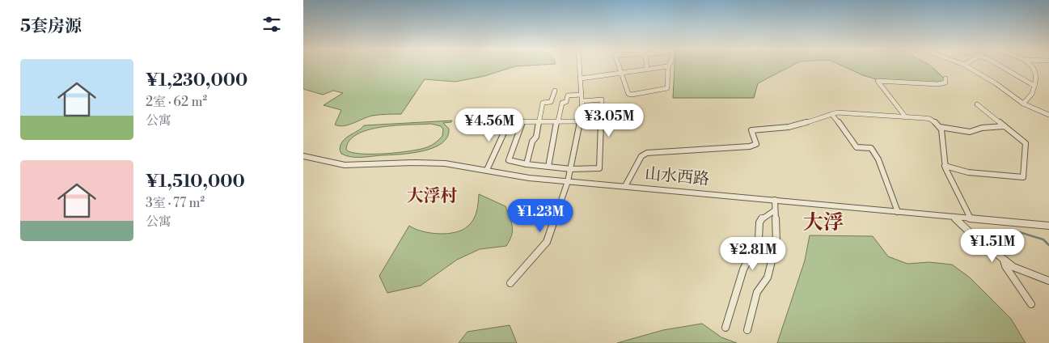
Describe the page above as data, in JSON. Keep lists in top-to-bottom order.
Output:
{
  "streets": {
    "street": ["山水西路"]
  },
  "districts": ["大浮村", "大浮"],
  "page": {
    "heading": "5套房源",
    "list": [
      {
        "name": "¥1,230,000",
        "note": "2室 · 62 m² · 公寓"
      },
      {
        "name": "¥1,510,000",
        "note": "3室 · 77 m² · 公寓"
      }
    ],
    "price": [
      "¥3.05M",
      "¥4.56M",
      "¥1.23M",
      "¥1.51M",
      "¥2.81M"
    ]
  }
}
